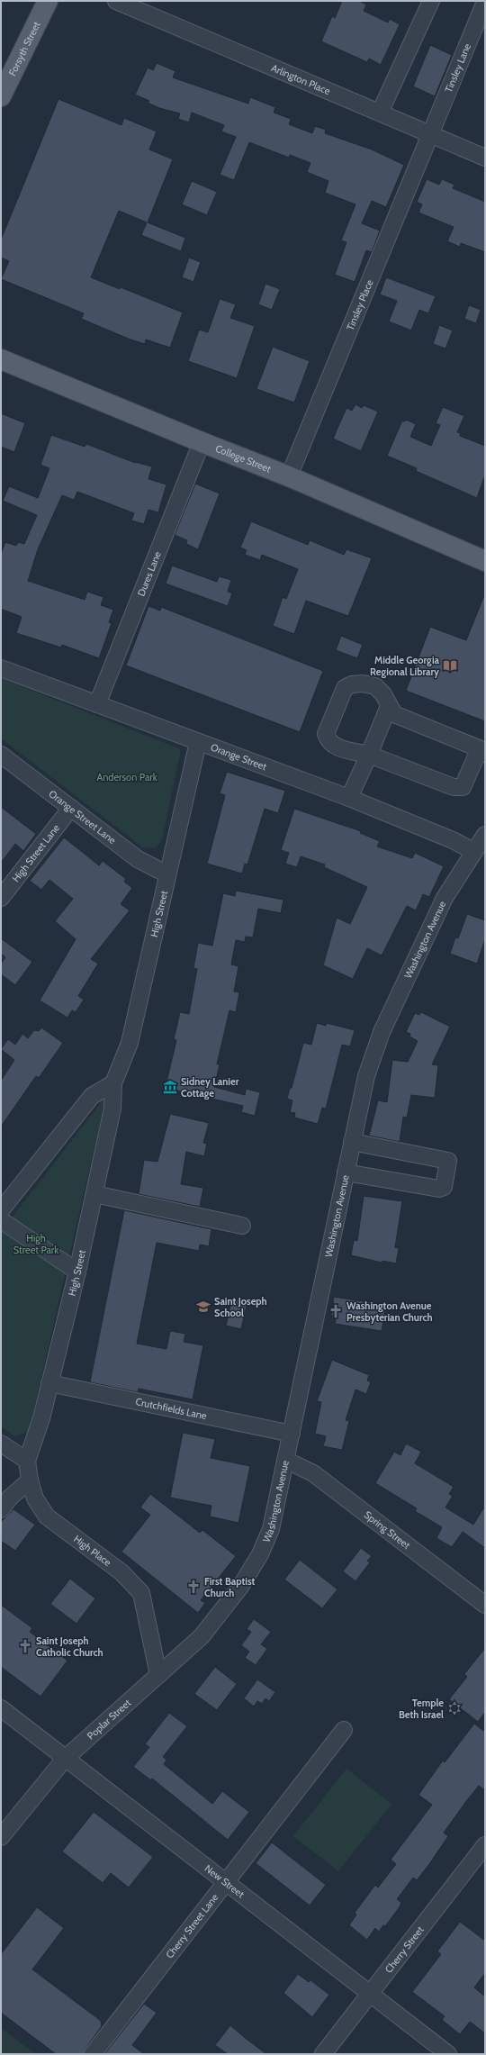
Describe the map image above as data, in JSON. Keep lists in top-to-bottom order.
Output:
{
  "streets": {
    "main road": ["Forsyth Street", "College Street"],
    "street": [
      "Tinsley Lane",
      "Arlington Place",
      "Tinsley Place",
      "Dures Lane",
      "Orange Street",
      "Orange Street Lane",
      "High Street Lane",
      "High Street",
      "Washington Avenue",
      "Crutchfields Lane",
      "Spring Street",
      "High Place",
      "Poplar Street",
      "New Street",
      "Cherry Street Lane",
      "Cherry Street"
    ]
  },
  "crossings": [
    ["Tinsley Lane", "Arlington Place"],
    ["Tinsley Lane", "Tinsley Place"],
    ["Arlington Place", "Tinsley Place"],
    ["Tinsley Place", "College Street"],
    ["College Street", "Dures Lane"],
    ["Dures Lane", "Orange Street"],
    ["Orange Street", "High Street"],
    ["Orange Street", "Washington Avenue"],
    ["Orange Street Lane", "High Street Lane"],
    ["Orange Street Lane", "High Street"],
    ["High Street", "Crutchfields Lane"],
    ["High Street", "High Place"],
    ["Washington Avenue", "Crutchfields Lane"],
    ["Washington Avenue", "Spring Street"],
    ["Washington Avenue", "Poplar Street"],
    ["High Place", "Poplar Street"],
    ["Poplar Street", "New Street"],
    ["New Street", "Cherry Street Lane"],
    ["New Street", "Cherry Street"]
  ],
  "parks": ["Anderson Park", "High Street Park"],
  "places": {
    "library": ["Middle Georgia Regional Library"],
    "museum": ["Sidney Lanier Cottage"],
    "school or university": ["Saint Joseph School"],
    "church": ["Washington Avenue Presbyterian Church", "First Baptist Church", "Saint Joseph Catholic Church"],
    "synagogue": ["Temple Beth Israel"]
  }
}
